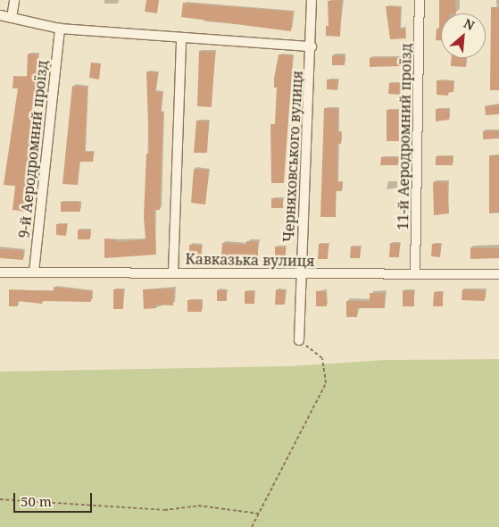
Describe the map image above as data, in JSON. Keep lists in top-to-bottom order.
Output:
{
  "streets": {
    "street": [
      "11-й Аеродромний проїзд",
      "9-й Аеродромний проїзд",
      "Черняховського вулиця",
      "Кавказька вулиця"
    ]
  },
  "crossings": [
    ["11-й Аеродромний проїзд", "Кавказька вулиця"],
    ["9-й Аеродромний проїзд", "Кавказька вулиця"],
    ["Черняховського вулиця", "Кавказька вулиця"]
  ],
  "scale_bar": "50 m",
  "north": "top right"
}
